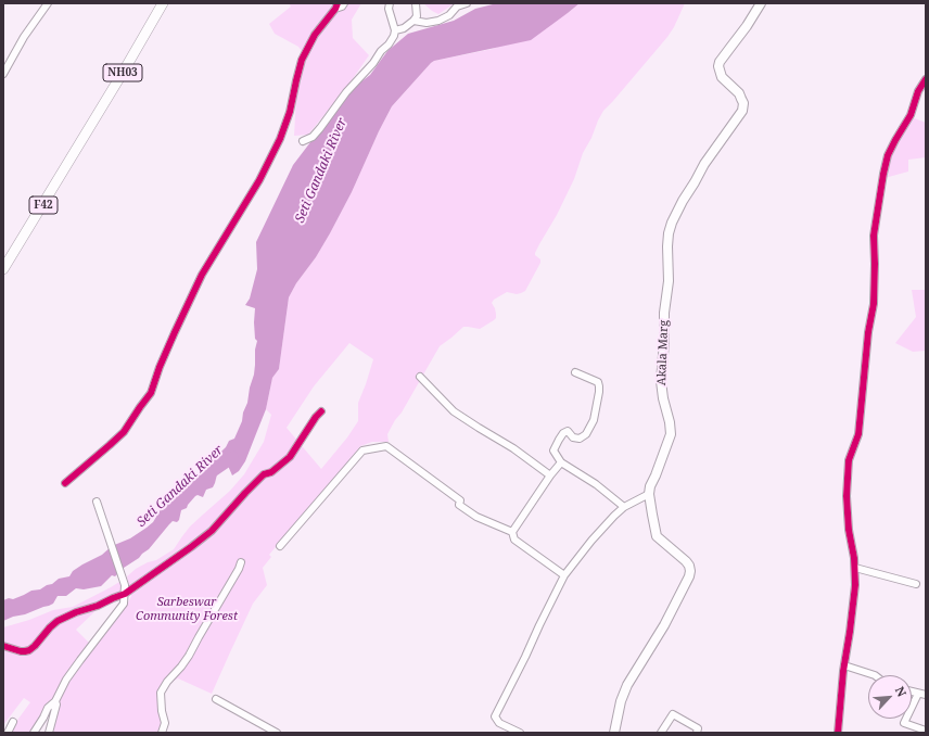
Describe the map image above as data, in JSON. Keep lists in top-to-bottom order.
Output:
{
  "streets": {
    "highway": ["NH03", "F42"],
    "main road": ["Akala Marg"]
  },
  "crossings": [
    ["NH03", "F42"]
  ],
  "water": ["Seti Gandaki River"],
  "parks": ["Sarbeswar Community Forest"],
  "north": "top right"
}
